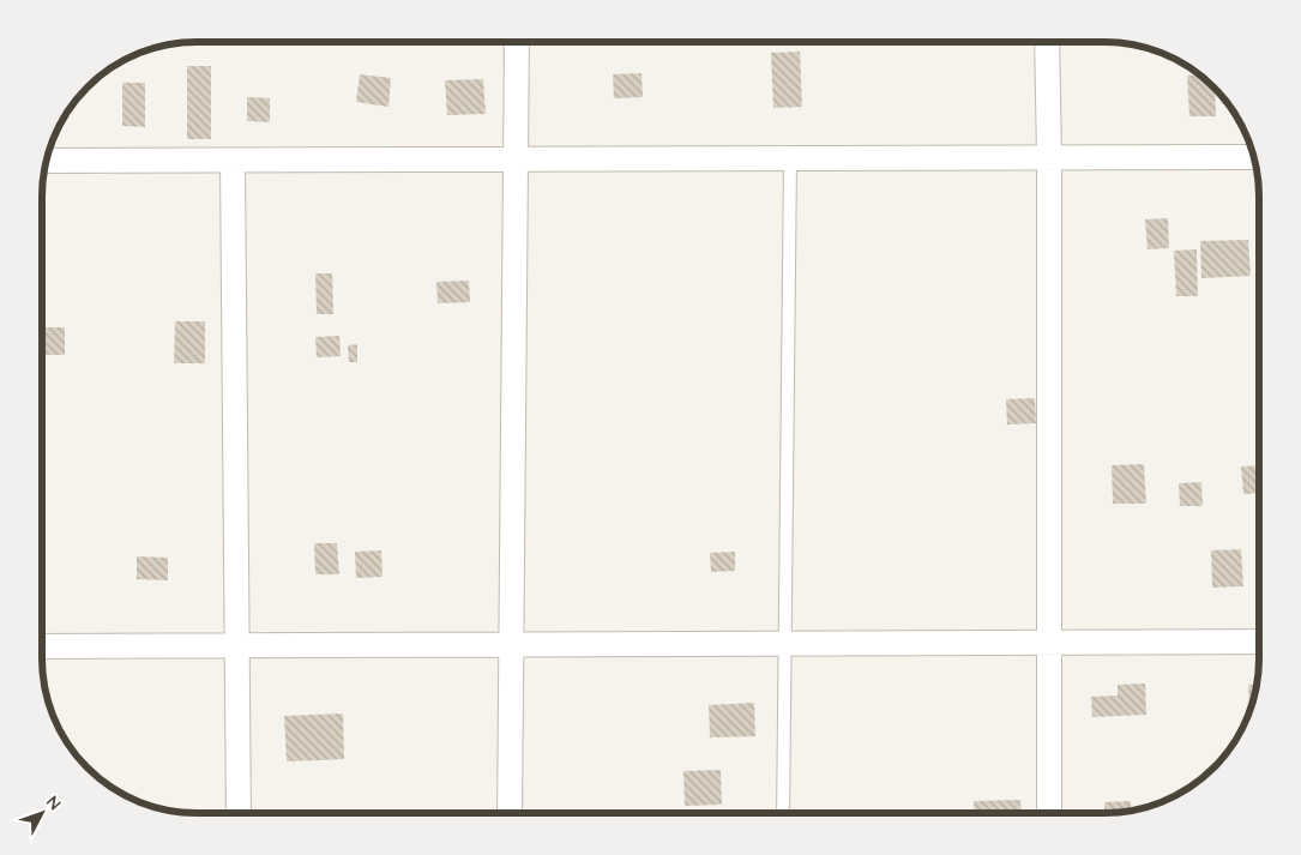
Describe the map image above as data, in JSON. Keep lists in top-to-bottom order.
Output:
{
  "north": "top right"
}
